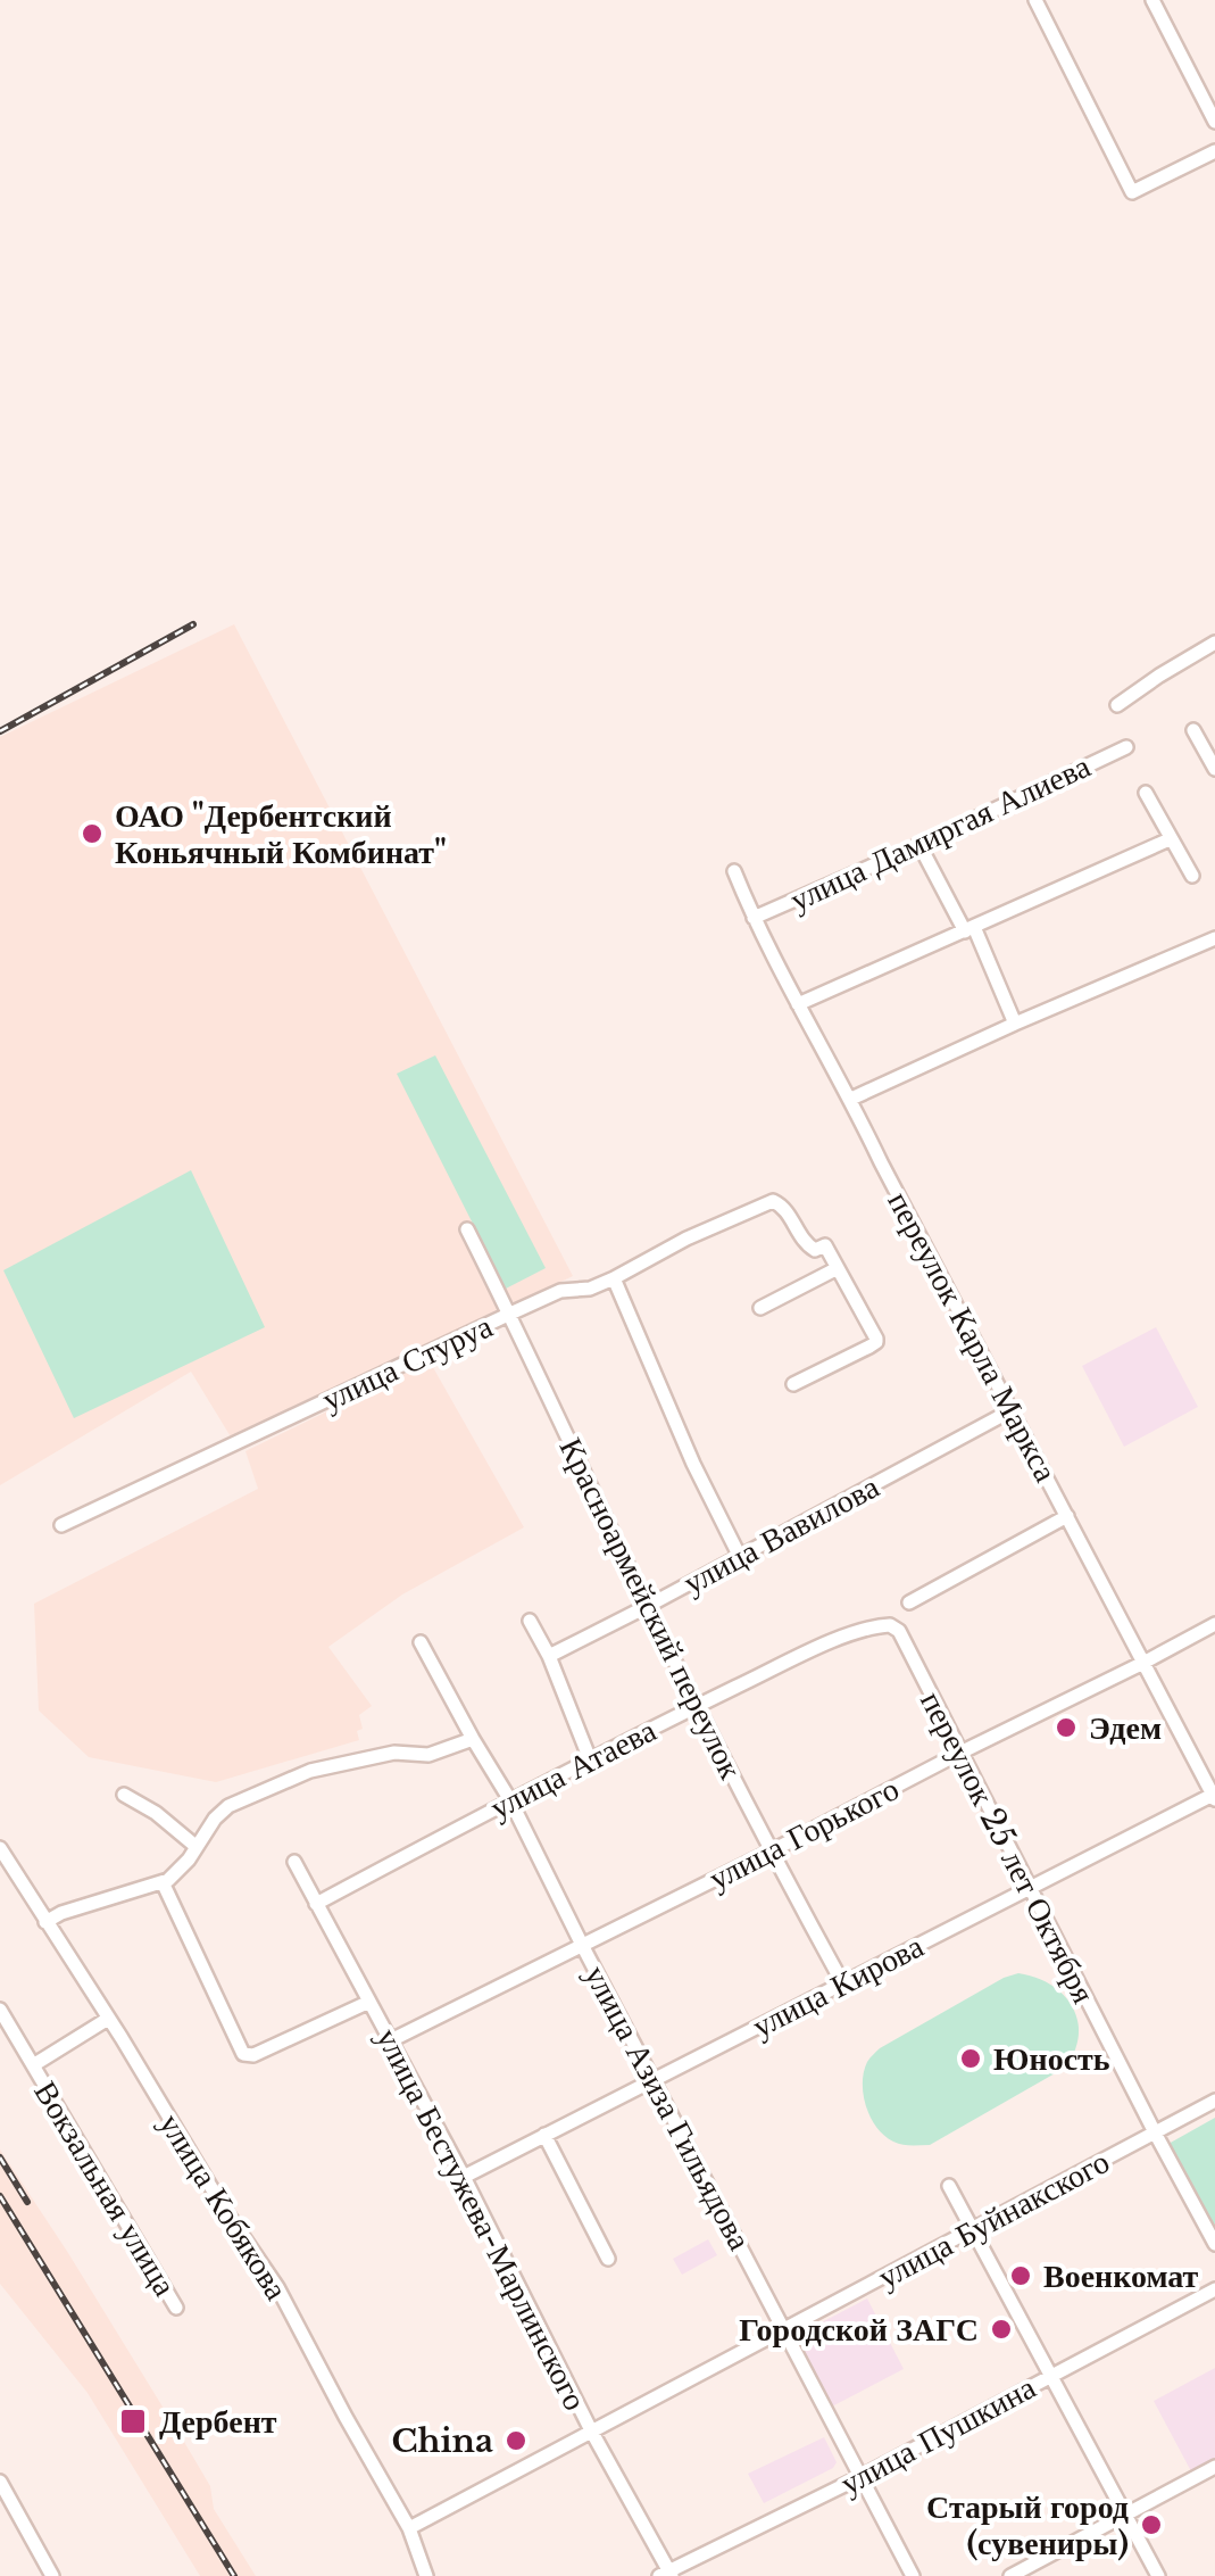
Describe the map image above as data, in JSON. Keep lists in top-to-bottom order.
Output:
{
  "streets": {
    "street": [
      "улица Дамиргая Алиева",
      "переулок Карла Маркса",
      "улица Стуруа",
      "улица Вавилова",
      "Красноармейский переулок",
      "улица Атаева",
      "улица Горького",
      "переулок 25 лет Октября",
      "улица Кирова",
      "улица Азиза Гильядова",
      "Вокзальная улица",
      "улица Кобякова",
      "улица Бестужева-Марлинского",
      "улица Буйнакского",
      "улица Пушкина"
    ]
  },
  "crossings": [
    ["улица Дамиргая Алиева", "переулок Карла Маркса"],
    ["переулок Карла Маркса", "улица Вавилова"],
    ["переулок Карла Маркса", "улица Горького"],
    ["переулок Карла Маркса", "улица Кирова"],
    ["улица Стуруа", "Красноармейский переулок"],
    ["улица Вавилова", "Красноармейский переулок"],
    ["Красноармейский переулок", "улица Атаева"],
    ["Красноармейский переулок", "улица Горького"],
    ["Красноармейский переулок", "улица Кирова"],
    ["улица Атаева", "переулок 25 лет Октября"],
    ["улица Атаева", "улица Азиза Гильядова"],
    ["улица Атаева", "улица Бестужева-Марлинского"],
    ["улица Горького", "переулок 25 лет Октября"],
    ["улица Горького", "улица Азиза Гильядова"],
    ["улица Горького", "улица Бестужева-Марлинского"],
    ["переулок 25 лет Октября", "улица Кирова"],
    ["переулок 25 лет Октября", "улица Буйнакского"],
    ["улица Кирова", "улица Азиза Гильядова"],
    ["улица Кирова", "улица Бестужева-Марлинского"],
    ["улица Азиза Гильядова", "улица Буйнакского"],
    ["улица Азиза Гильядова", "улица Пушкина"],
    ["улица Кобякова", "улица Буйнакского"],
    ["улица Бестужева-Марлинского", "улица Буйнакского"],
    ["улица Бестужева-Марлинского", "улица Пушкина"]
  ],
  "places": {
    "other": [
      "ОАО \"Дербентский Коньячный Комбинат\"",
      "Эдем",
      "Юность",
      "Военкомат",
      "Городской ЗАГС",
      "China",
      "Старый город (сувениры)"
    ],
    "transit": ["Дербент"]
  }
}
